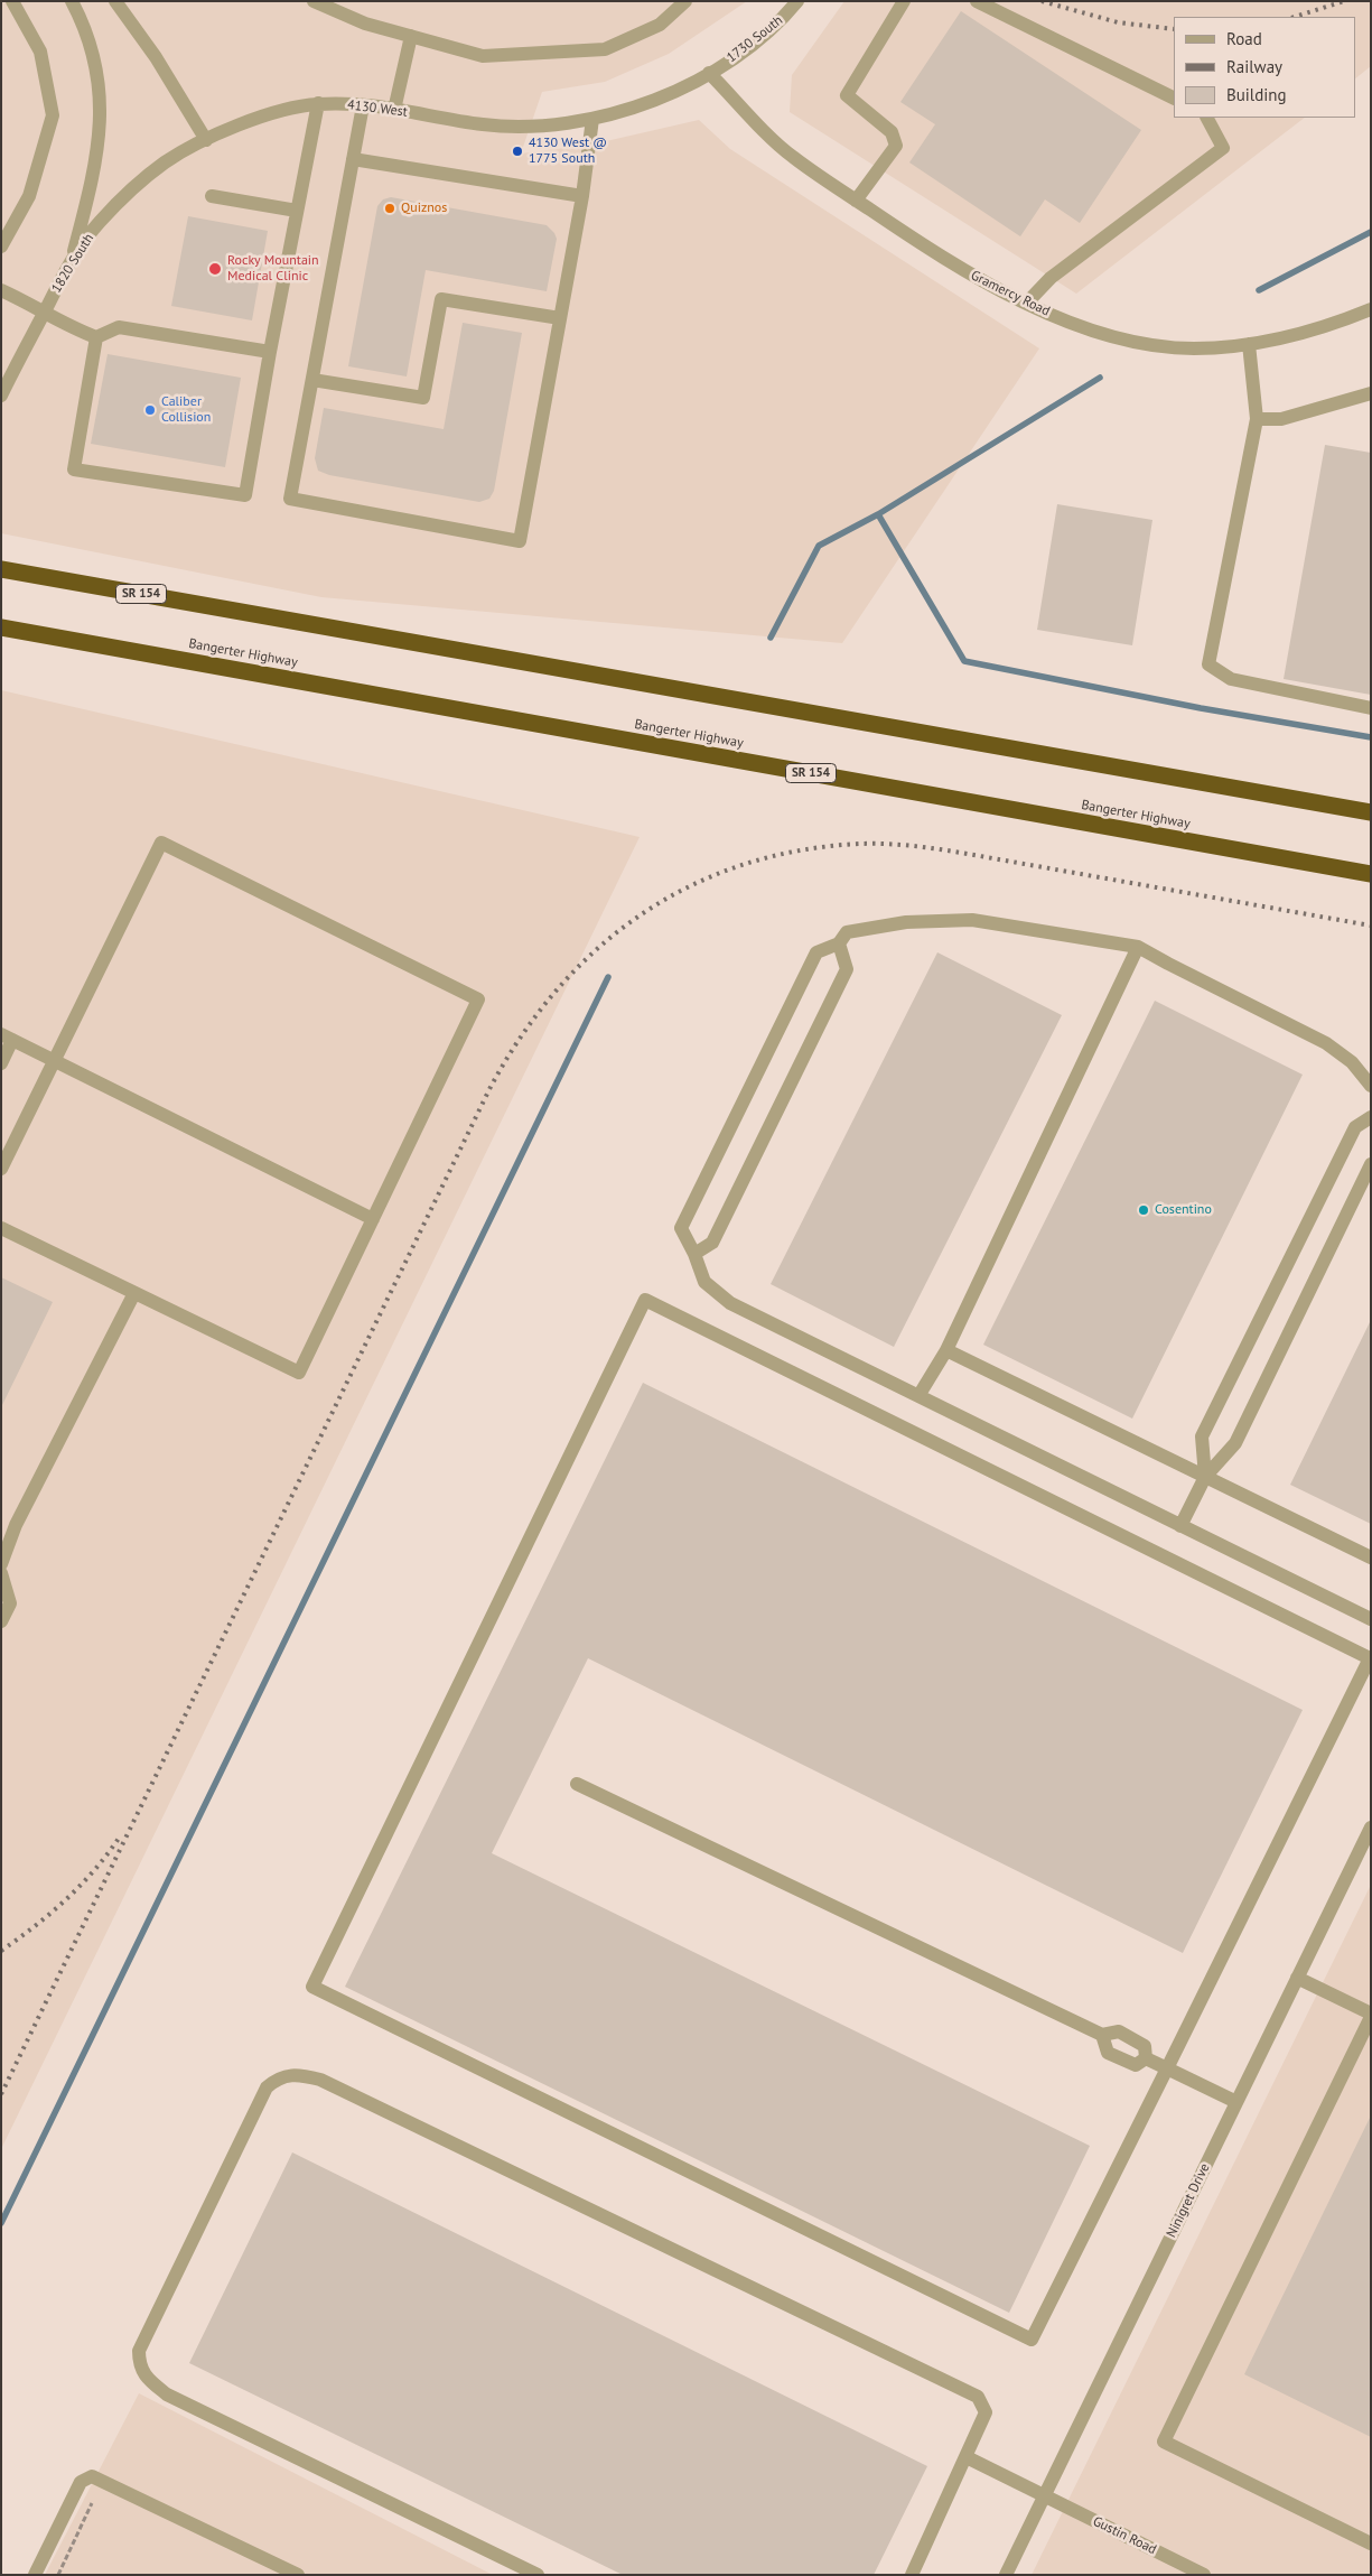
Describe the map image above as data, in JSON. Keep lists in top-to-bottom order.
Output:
{
  "streets": {
    "highway": ["SR 154", "Bangerter Highway"],
    "street": [
      "1730 South",
      "4130 West",
      "1820 South",
      "Gramercy Road",
      "Ninigret Drive",
      "Gustin Road"
    ]
  },
  "crossings": [
    ["1730 South", "4130 West"],
    ["1730 South", "Gramercy Road"],
    ["4130 West", "1820 South"],
    ["4130 West", "Gramercy Road"],
    ["Ninigret Drive", "Gustin Road"]
  ],
  "places": [
    "4130 West @ 1775 South",
    "Quiznos",
    "Rocky Mountain Medical Clinic",
    "Caliber Collision",
    "Cosentino"
  ],
  "legend": ["Road", "Railway", "Building"]
}
